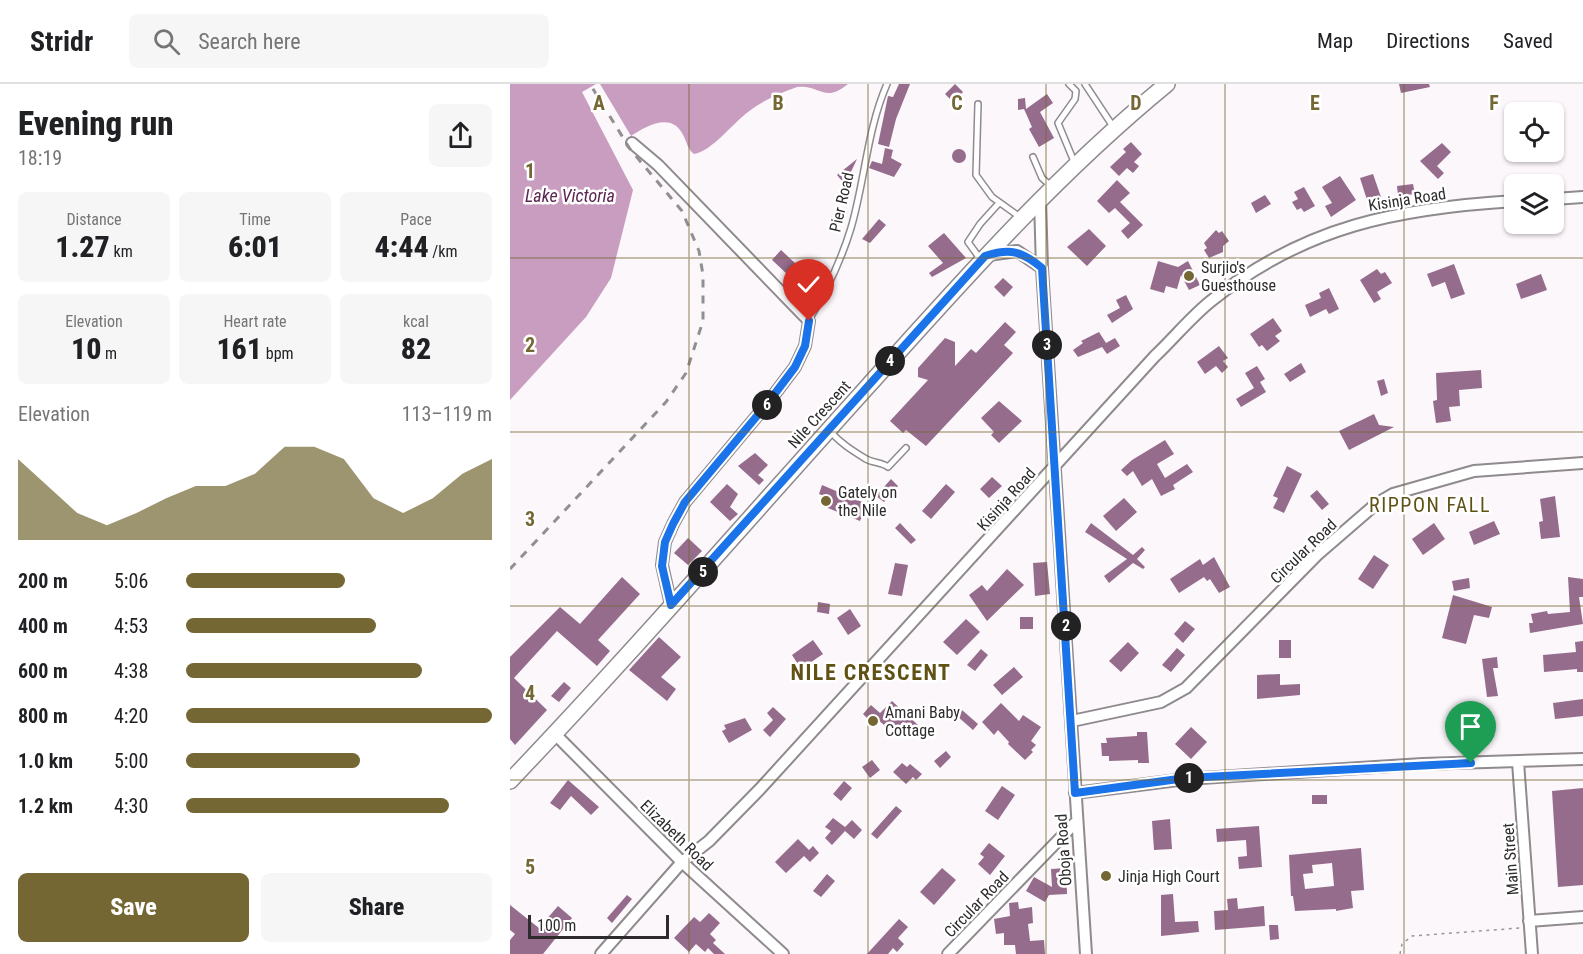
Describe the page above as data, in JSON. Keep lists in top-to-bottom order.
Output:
{
  "streets": {
    "street": [
      "Kisinja Road",
      "Nile Crescent",
      "Circular Road",
      "Elizabeth Road",
      "Oboja Road",
      "Main Street"
    ],
    "lane": ["Pier Road"]
  },
  "crossings": [
    ["Kisinja Road", "Elizabeth Road"],
    ["Kisinja Road", "Oboja Road"],
    ["Nile Crescent", "Elizabeth Road"],
    ["Nile Crescent", "Oboja Road"],
    ["Circular Road", "Oboja Road"]
  ],
  "districts": ["RIPPON FALL", "NILE CRESCENT"],
  "water": ["Lake Victoria"],
  "places": [
    "Surjio's Guesthouse",
    "Gately on the Nile",
    "Amani Baby Cottage",
    "Jinja High Court"
  ],
  "scale_bar": "100 m",
  "page": {
    "header": "Stridr",
    "search": "Search here",
    "nav": ["Map", "Directions", "Saved"],
    "heading": ["Evening run", "18:19"],
    "stats": [
      ["Distance", "1.27 km"],
      ["Time", "6:01"],
      ["Pace", "4:44 /km"],
      ["Elevation", "10 m"],
      ["Heart rate", "161 bpm"],
      ["kcal", "82"]
    ],
    "pins": [
      "3",
      "4",
      "6",
      "5",
      "2",
      "1"
    ],
    "chart": ["Elevation", "113–119 m"],
    "list": [
      {
        "name": "200 m",
        "note": "5:06"
      },
      {
        "name": "400 m",
        "note": "4:53"
      },
      {
        "name": "600 m",
        "note": "4:38"
      },
      {
        "name": "800 m",
        "note": "4:20"
      },
      {
        "name": "1.0 km",
        "note": "5:00"
      },
      {
        "name": "1.2 km",
        "note": "4:30"
      }
    ],
    "buttons": ["Save", "Share"],
    "scale": "100 m"
  },
  "grid": {
    "columns": [
      "A",
      "B",
      "C",
      "D",
      "E",
      "F"
    ],
    "rows": [
      "1",
      "2",
      "3",
      "4",
      "5"
    ]
  }
}
